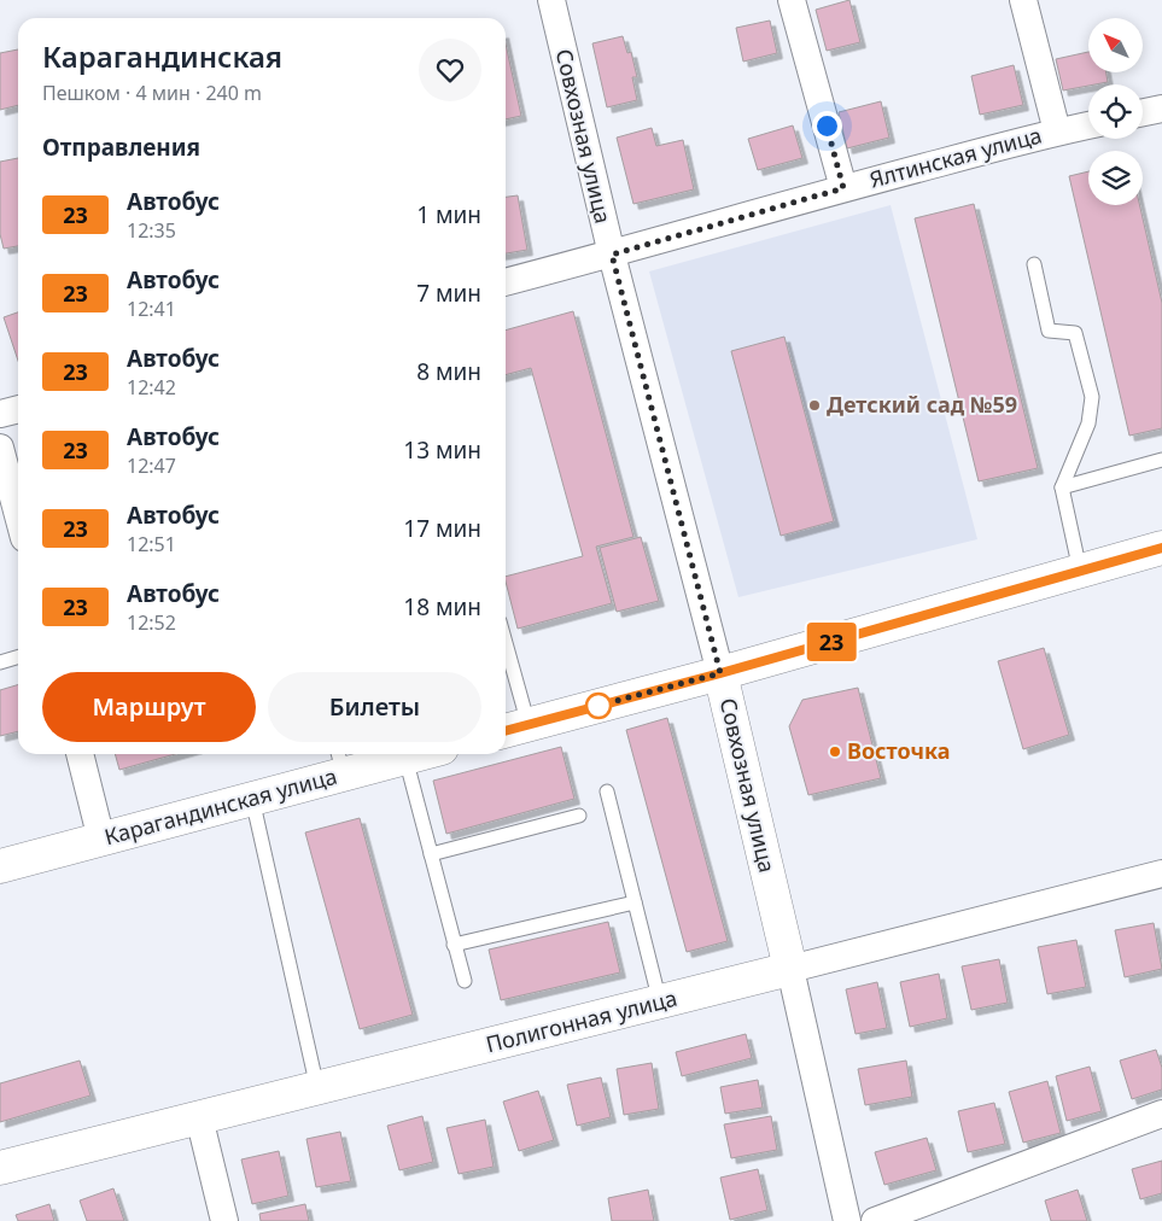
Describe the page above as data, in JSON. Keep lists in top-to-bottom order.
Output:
{
  "streets": {
    "main road": ["Совхозная улица", "Карагандинская улица", "Полигонная улица"],
    "street": ["Ялтинская улица"]
  },
  "crossings": [
    ["Совхозная улица", "Ялтинская улица"],
    ["Совхозная улица", "Полигонная улица"]
  ],
  "places": ["Детский сад №59", "Восточка"],
  "lines": ["bus line 23"],
  "north": "top left",
  "page": {
    "on_map": "23",
    "heading": [
      ["Карагандинская", "Пешком · 4 мин · 240 m"],
      "Отправления"
    ],
    "list": [
      {
        "mark": "23",
        "name": "Автобус",
        "note": "12:35",
        "value": "1 мин"
      },
      {
        "mark": "23",
        "name": "Автобус",
        "note": "12:41",
        "value": "7 мин"
      },
      {
        "mark": "23",
        "name": "Автобус",
        "note": "12:42",
        "value": "8 мин"
      },
      {
        "mark": "23",
        "name": "Автобус",
        "note": "12:47",
        "value": "13 мин"
      },
      {
        "mark": "23",
        "name": "Автобус",
        "note": "12:51",
        "value": "17 мин"
      },
      {
        "mark": "23",
        "name": "Автобус",
        "note": "12:52",
        "value": "18 мин"
      }
    ],
    "buttons": ["Маршрут", "Билеты"]
  }
}
